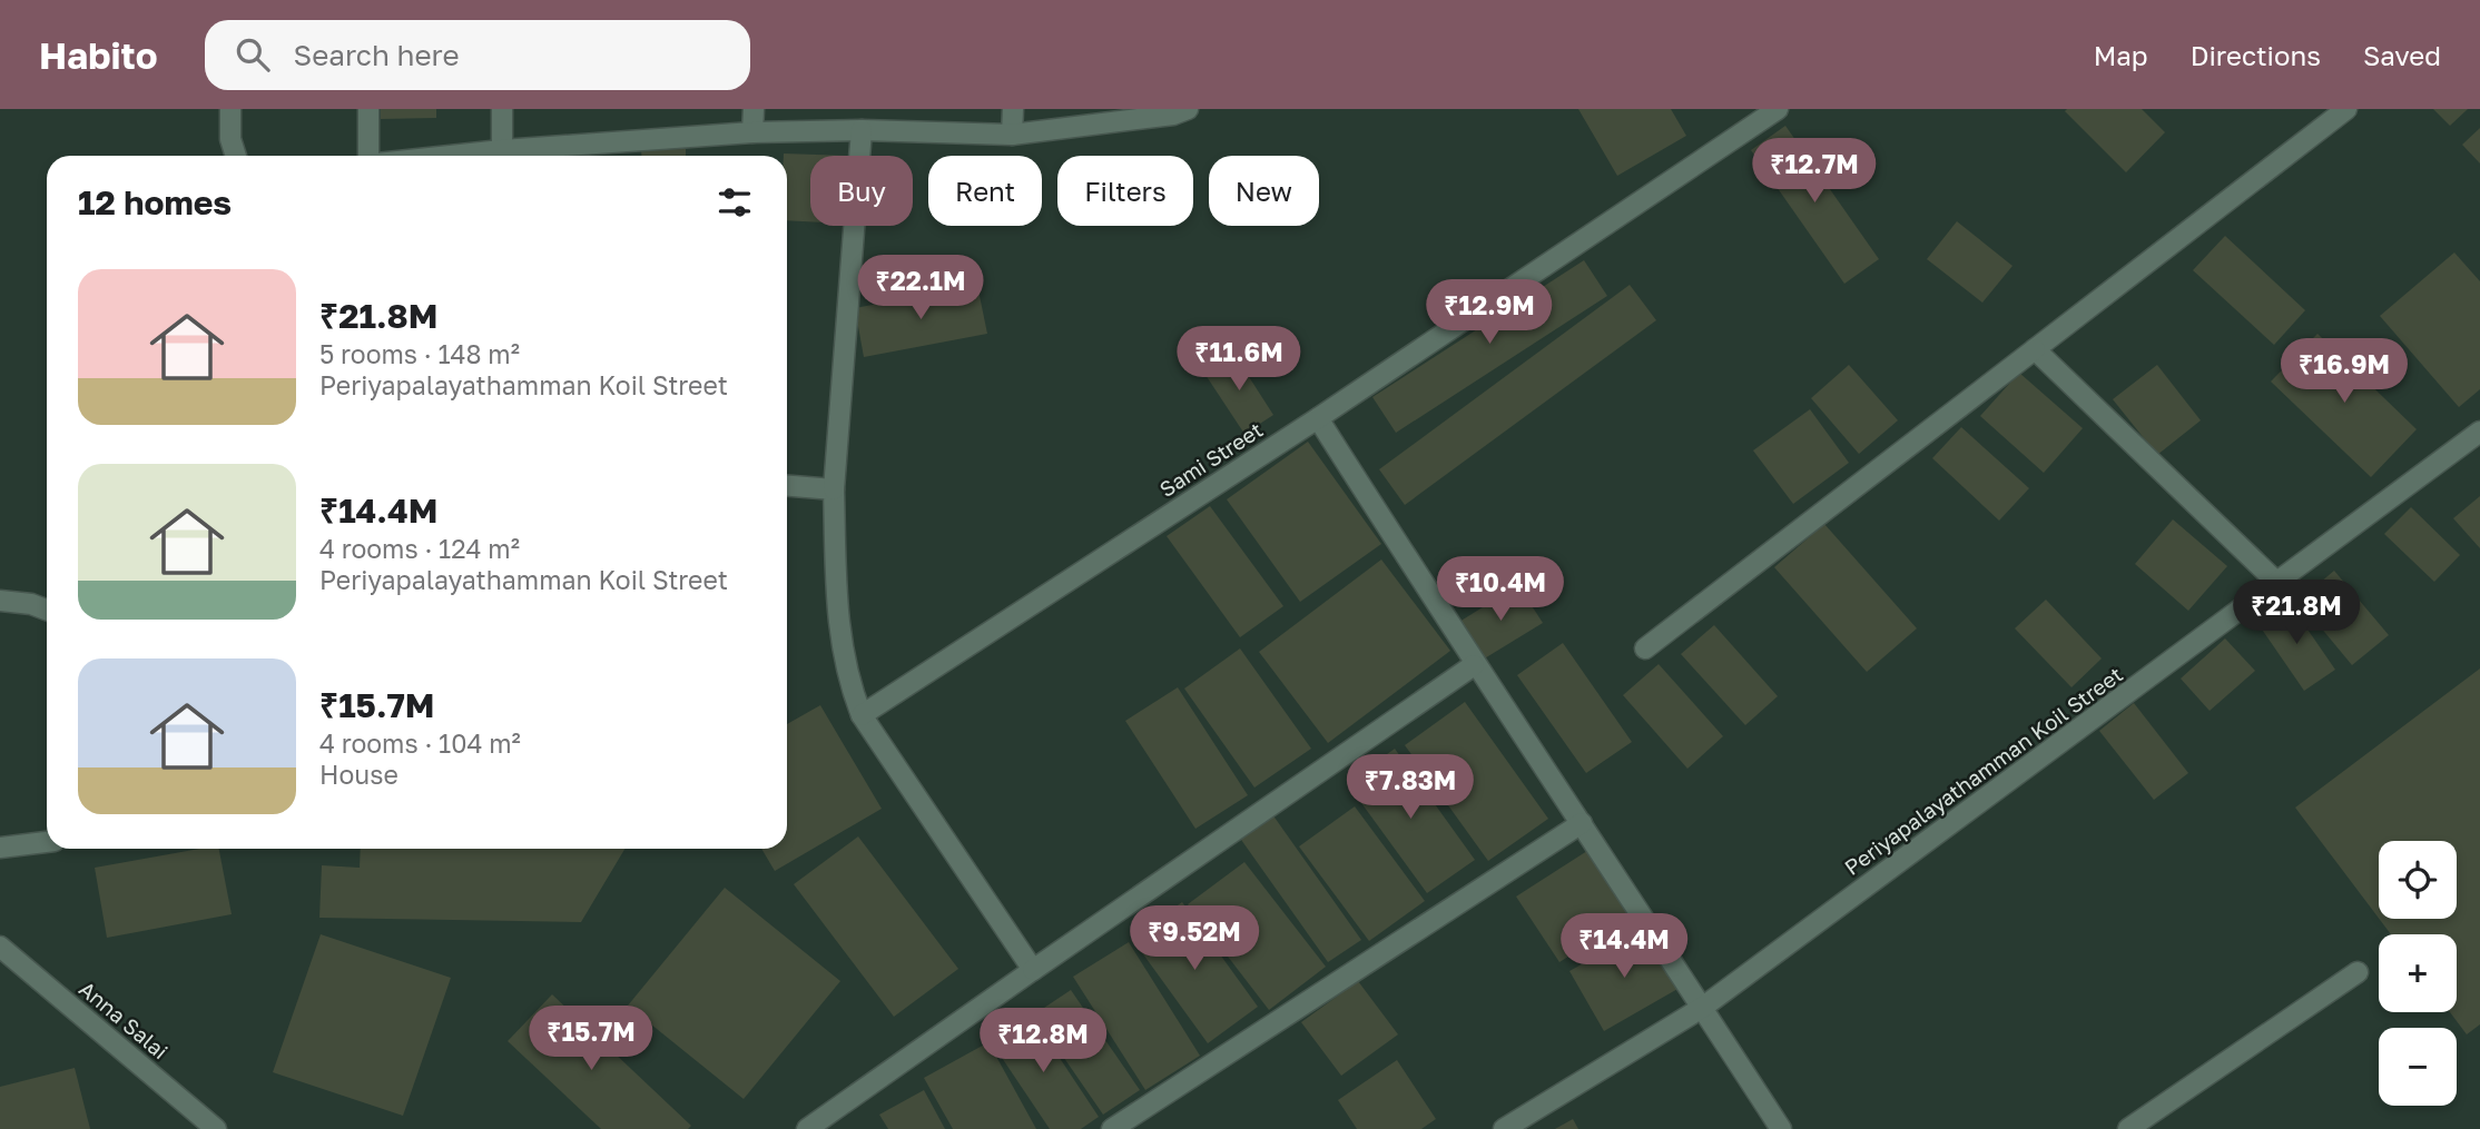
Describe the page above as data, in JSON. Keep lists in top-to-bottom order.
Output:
{
  "streets": {
    "street": ["Sami Street", "Periyapalayathamman Koil Street", "Anna Salai"]
  },
  "page": {
    "header": "Habito",
    "search": "Search here",
    "nav": ["Map", "Directions", "Saved"],
    "price": [
      "₹12.7M",
      "₹22.1M",
      "₹12.9M",
      "₹11.6M",
      "₹16.9M",
      "₹10.4M",
      "₹21.8M",
      "₹7.83M",
      "₹9.52M",
      "₹14.4M",
      "₹15.7M",
      "₹12.8M"
    ],
    "chip": [
      "Buy",
      "Rent",
      "Filters",
      "New"
    ],
    "heading": "12 homes",
    "list": [
      {
        "name": "₹21.8M",
        "note": "5 rooms · 148 m² · Periyapalayathamman Koil Street"
      },
      {
        "name": "₹14.4M",
        "note": "4 rooms · 124 m² · Periyapalayathamman Koil Street"
      },
      {
        "name": "₹15.7M",
        "note": "4 rooms · 104 m² · House"
      }
    ],
    "map_buttons": ["+", "−"]
  }
}
